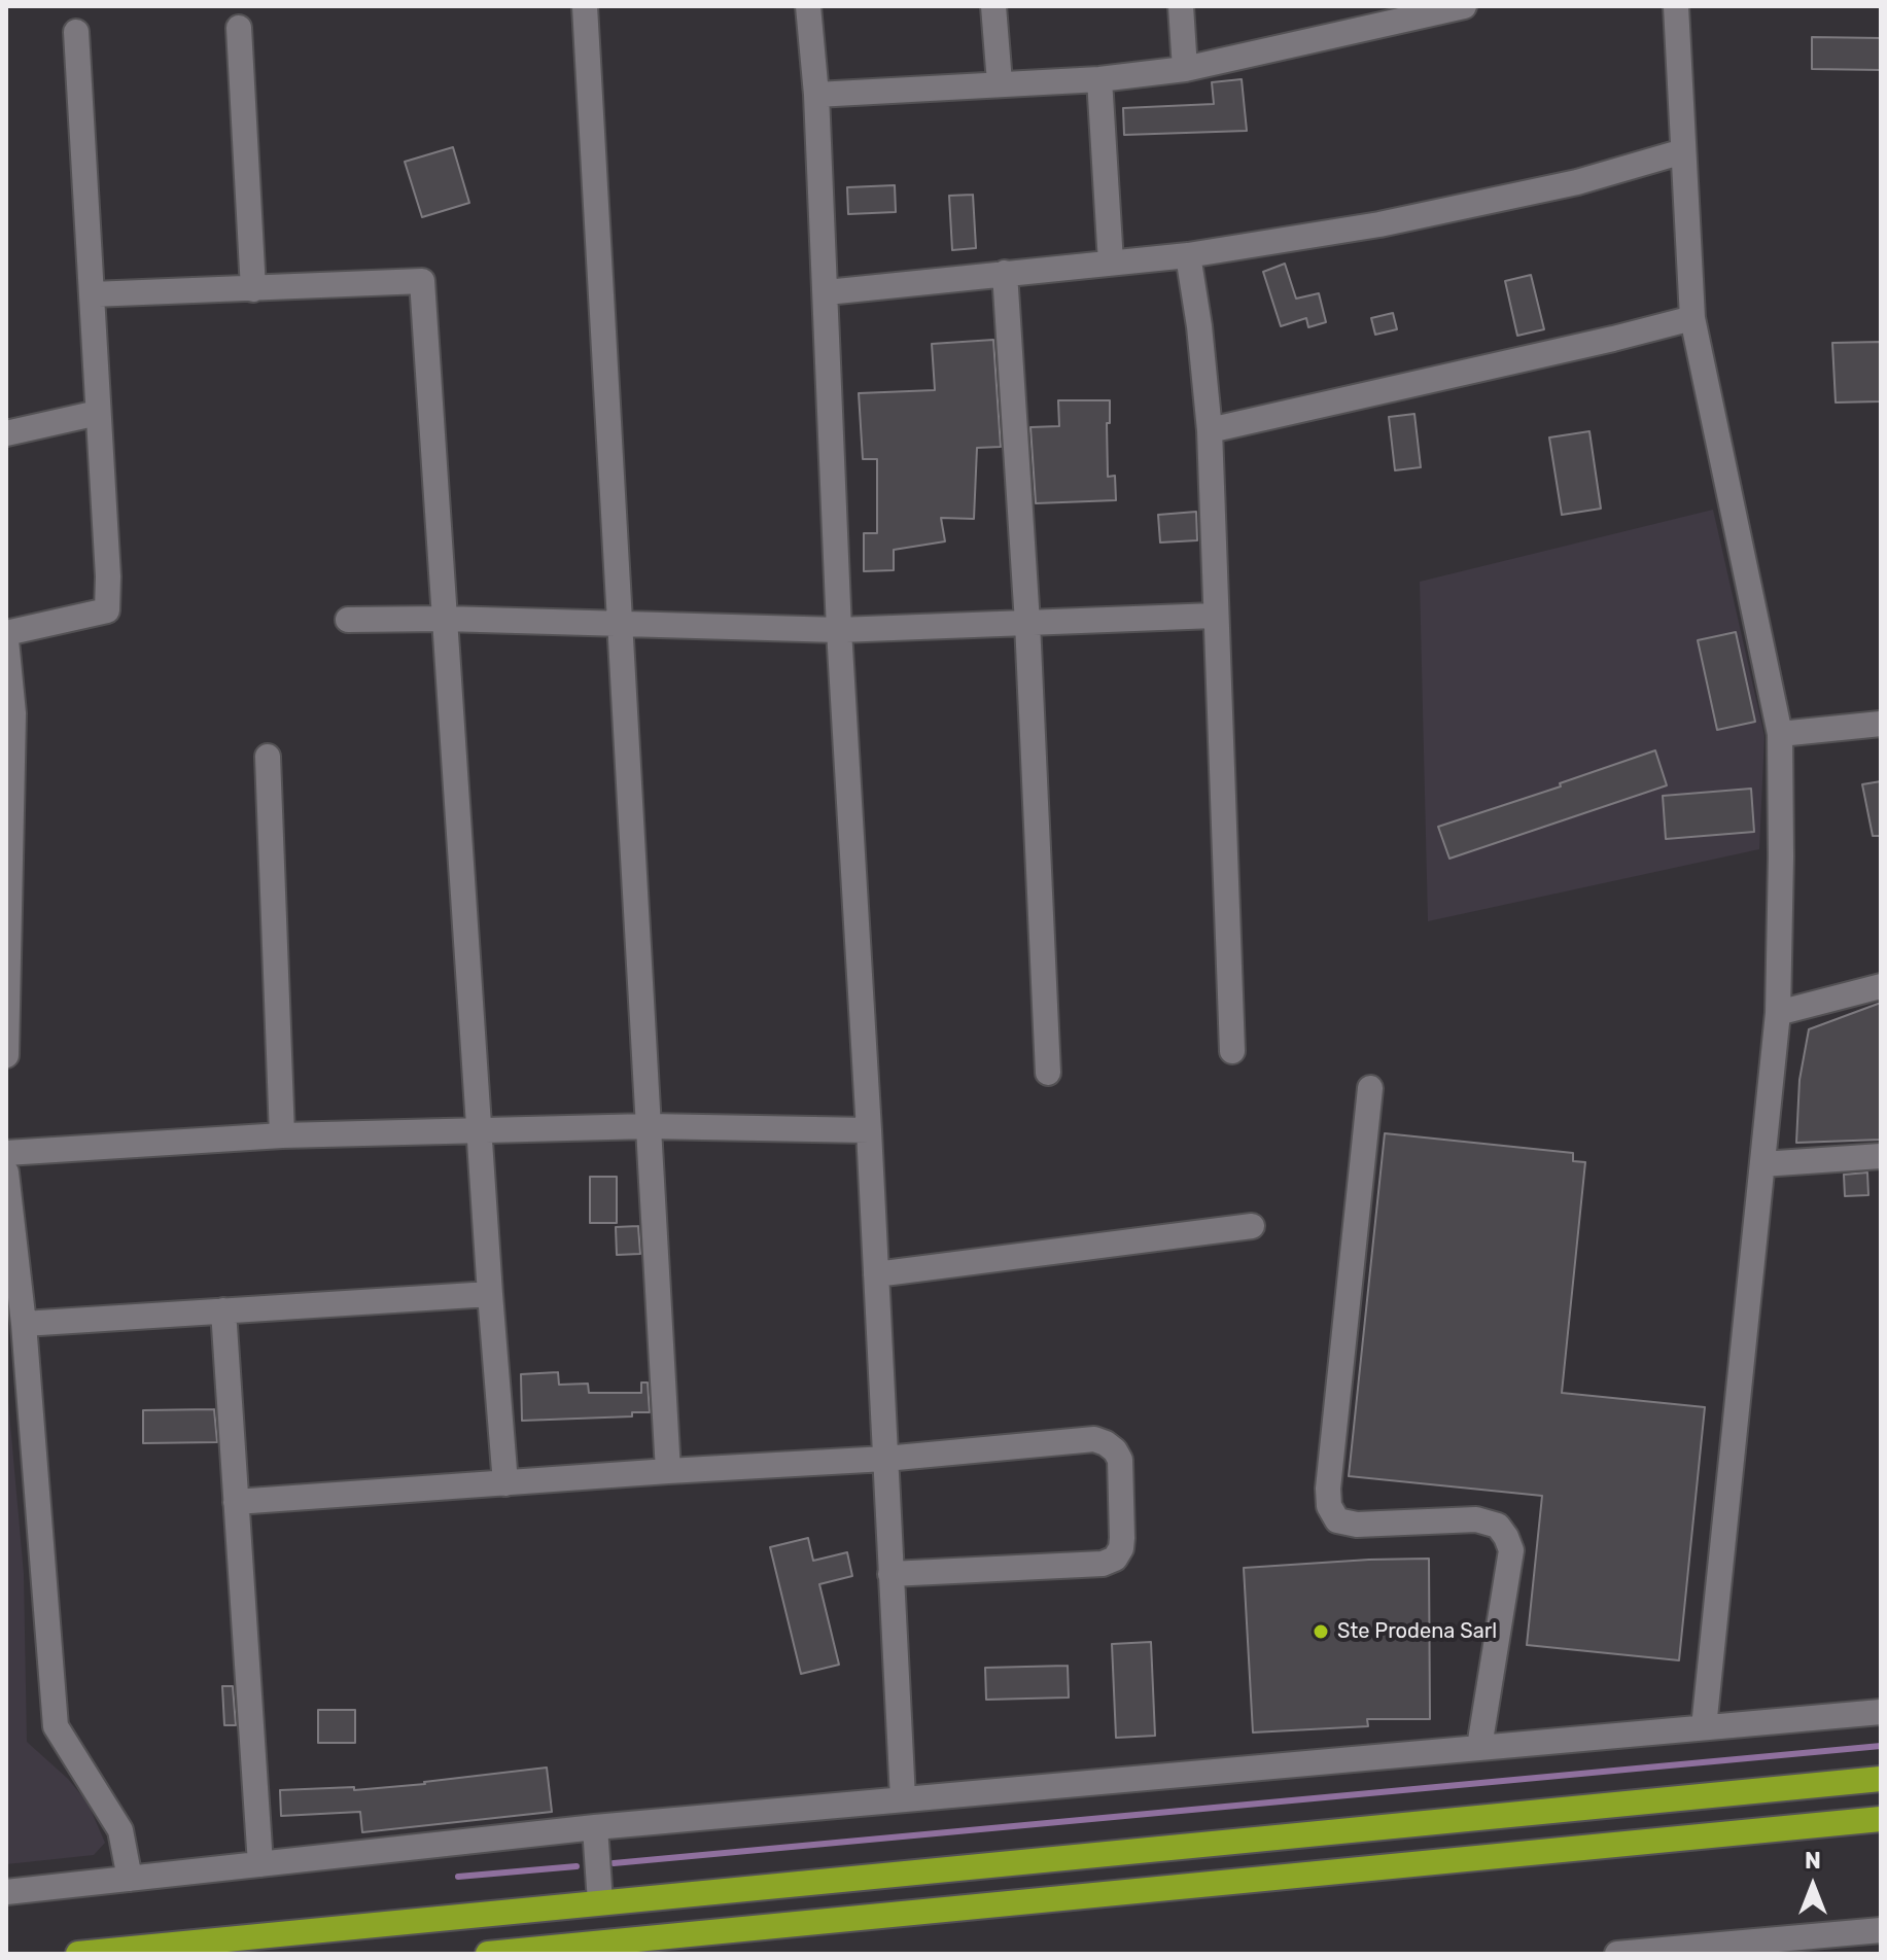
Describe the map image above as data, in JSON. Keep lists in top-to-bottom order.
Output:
{
  "places": ["Ste Prodena Sarl"],
  "north": "top"
}
